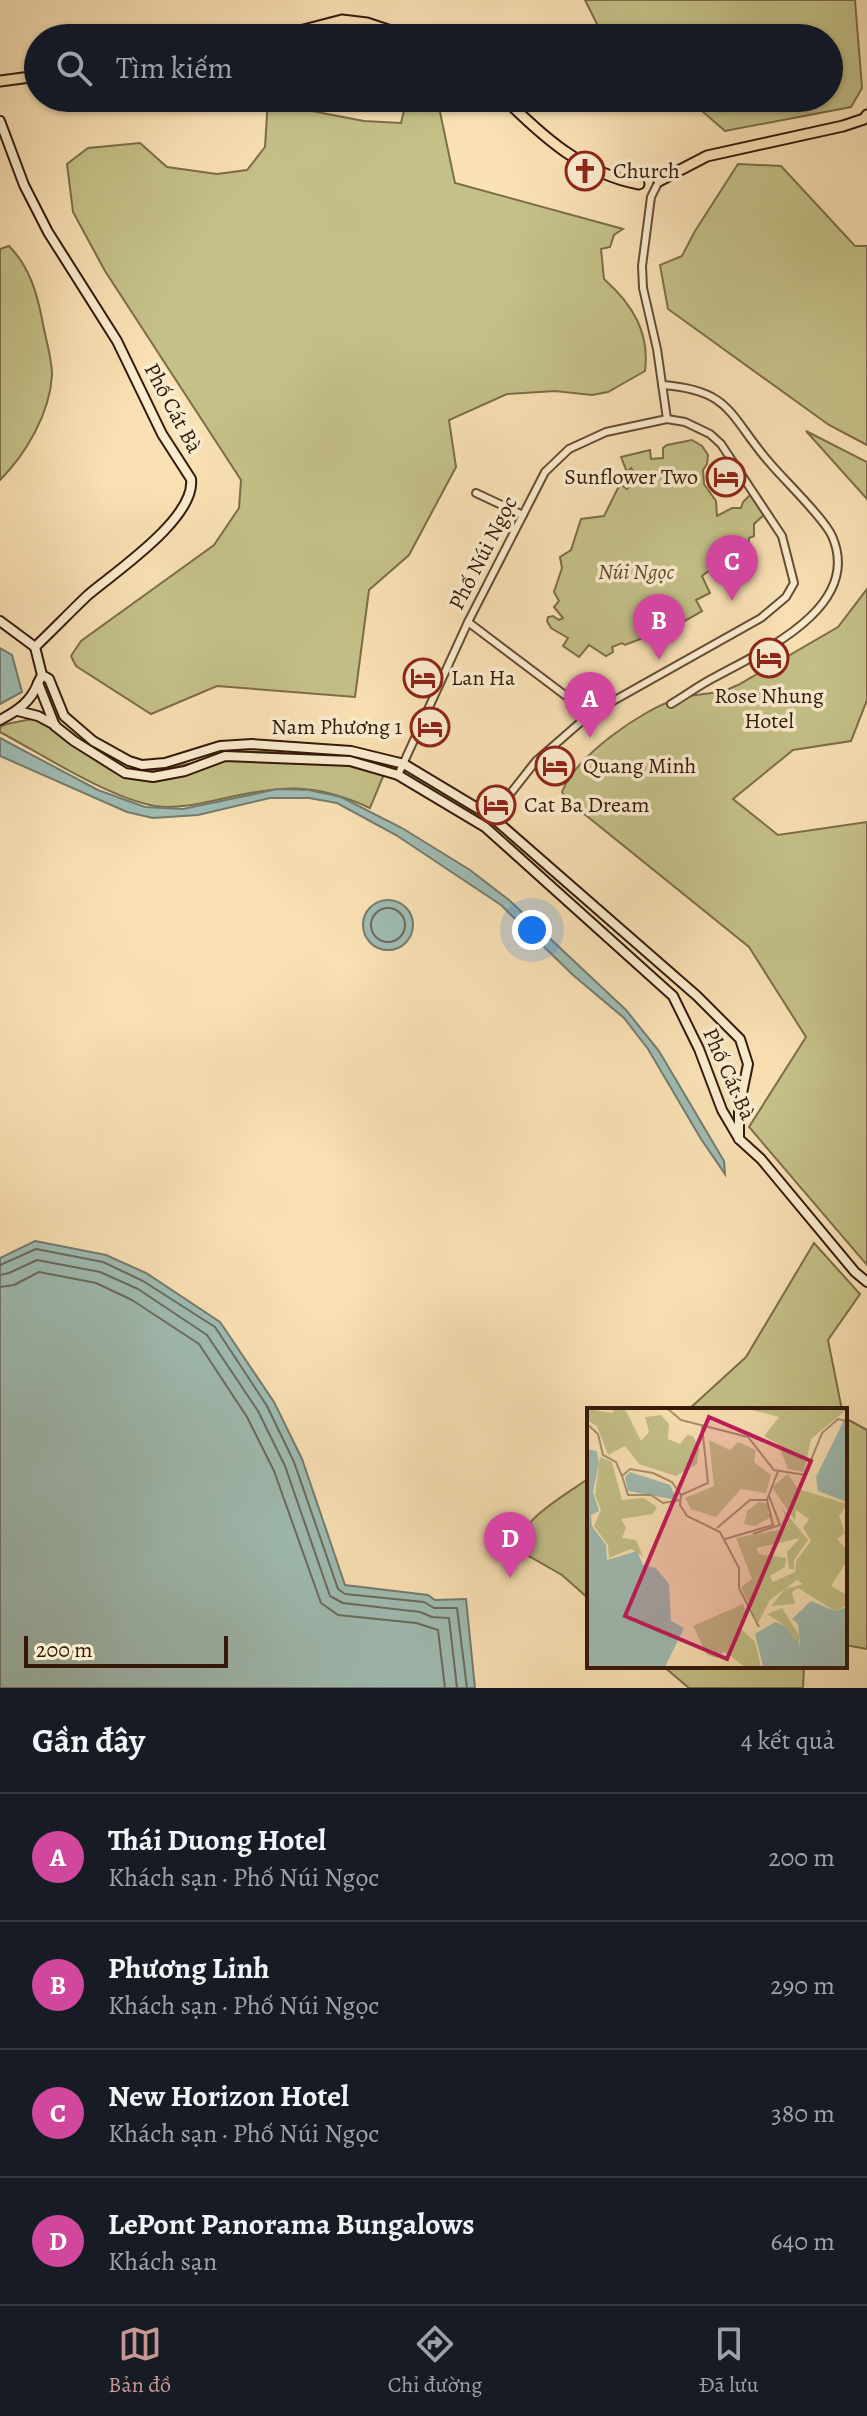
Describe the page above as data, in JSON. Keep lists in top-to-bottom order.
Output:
{
  "streets": {
    "main road": ["Phố Cát Bà"],
    "street": ["Phố Núi Ngọc"]
  },
  "crossings": [
    ["Phố Cát Bà", "Phố Núi Ngọc"]
  ],
  "parks": ["Núi Ngọc"],
  "places": {
    "church": ["Church"],
    "hotel": [
      "Sunflower Two",
      "Rose Nhung Hotel",
      "Lan Ha",
      "Nam Phương 1",
      "Quang Minh",
      "Cat Ba Dream"
    ]
  },
  "scale_bar": "200 m",
  "page": {
    "search": "Tìm kiếm",
    "pins": [
      "C",
      "B",
      "A",
      "D"
    ],
    "scale": "200 m",
    "heading": ["Gần đây", "4 kết quả"],
    "list": [
      {
        "mark": "A",
        "name": "Thái Duong Hotel",
        "note": "Khách sạn · Phố Núi Ngọc",
        "value": "200 m"
      },
      {
        "mark": "B",
        "name": "Phương Linh",
        "note": "Khách sạn · Phố Núi Ngọc",
        "value": "290 m"
      },
      {
        "mark": "C",
        "name": "New Horizon Hotel",
        "note": "Khách sạn · Phố Núi Ngọc",
        "value": "380 m"
      },
      {
        "mark": "D",
        "name": "LePont Panorama Bungalows",
        "note": "Khách sạn",
        "value": "640 m"
      }
    ],
    "nav": ["Bản đồ", "Chỉ đường", "Đã lưu"]
  }
}
